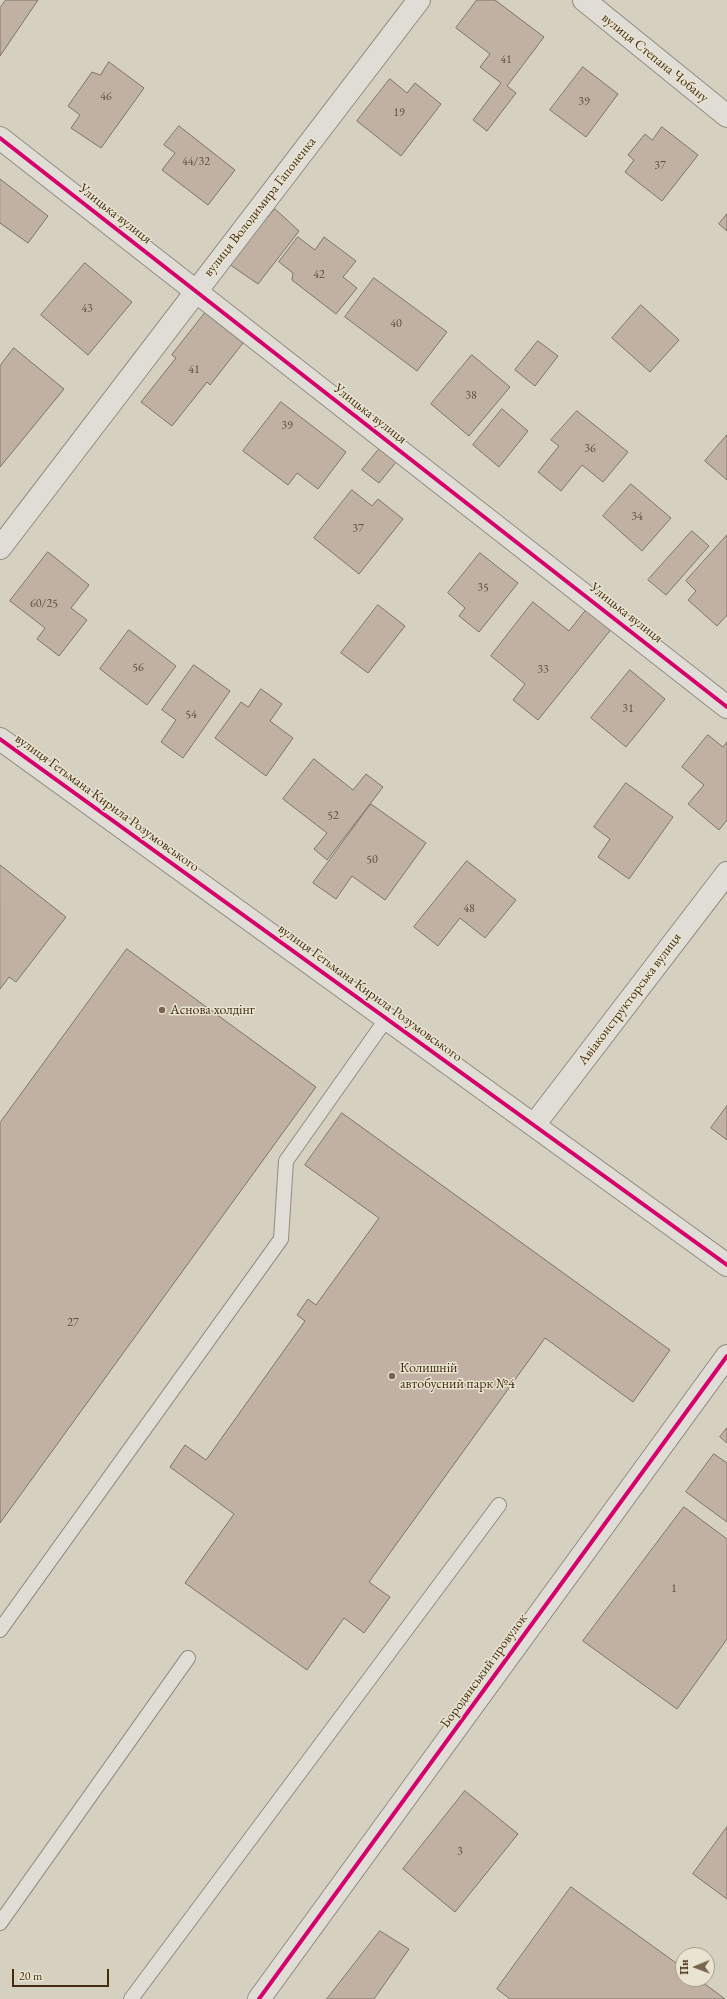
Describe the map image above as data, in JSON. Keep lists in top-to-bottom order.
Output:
{
  "streets": {
    "street": [
      "вулиця Степана Чобану",
      "вулиця Володимира Гапоненка",
      "Улицька вулиця",
      "вулиця Гетьмана Кирила Розумовського",
      "Авіаконструкторська вулиця",
      "Бородянський провулок"
    ]
  },
  "crossings": [
    ["вулиця Володимира Гапоненка", "Улицька вулиця"],
    ["вулиця Гетьмана Кирила Розумовського", "Авіаконструкторська вулиця"]
  ],
  "places": ["Аснова холдінг", "Колишній автобусний парк №4"],
  "house_numbers": [
    "41",
    "46",
    "39",
    "19",
    "44/32",
    "37",
    "42",
    "43",
    "40",
    "41",
    "38",
    "39",
    "36",
    "34",
    "37",
    "35",
    "60/25",
    "56",
    "33",
    "31",
    "54",
    "52",
    "50",
    "48",
    "27",
    "1",
    "3"
  ],
  "scale_bar": "20 m",
  "north": "left"
}
